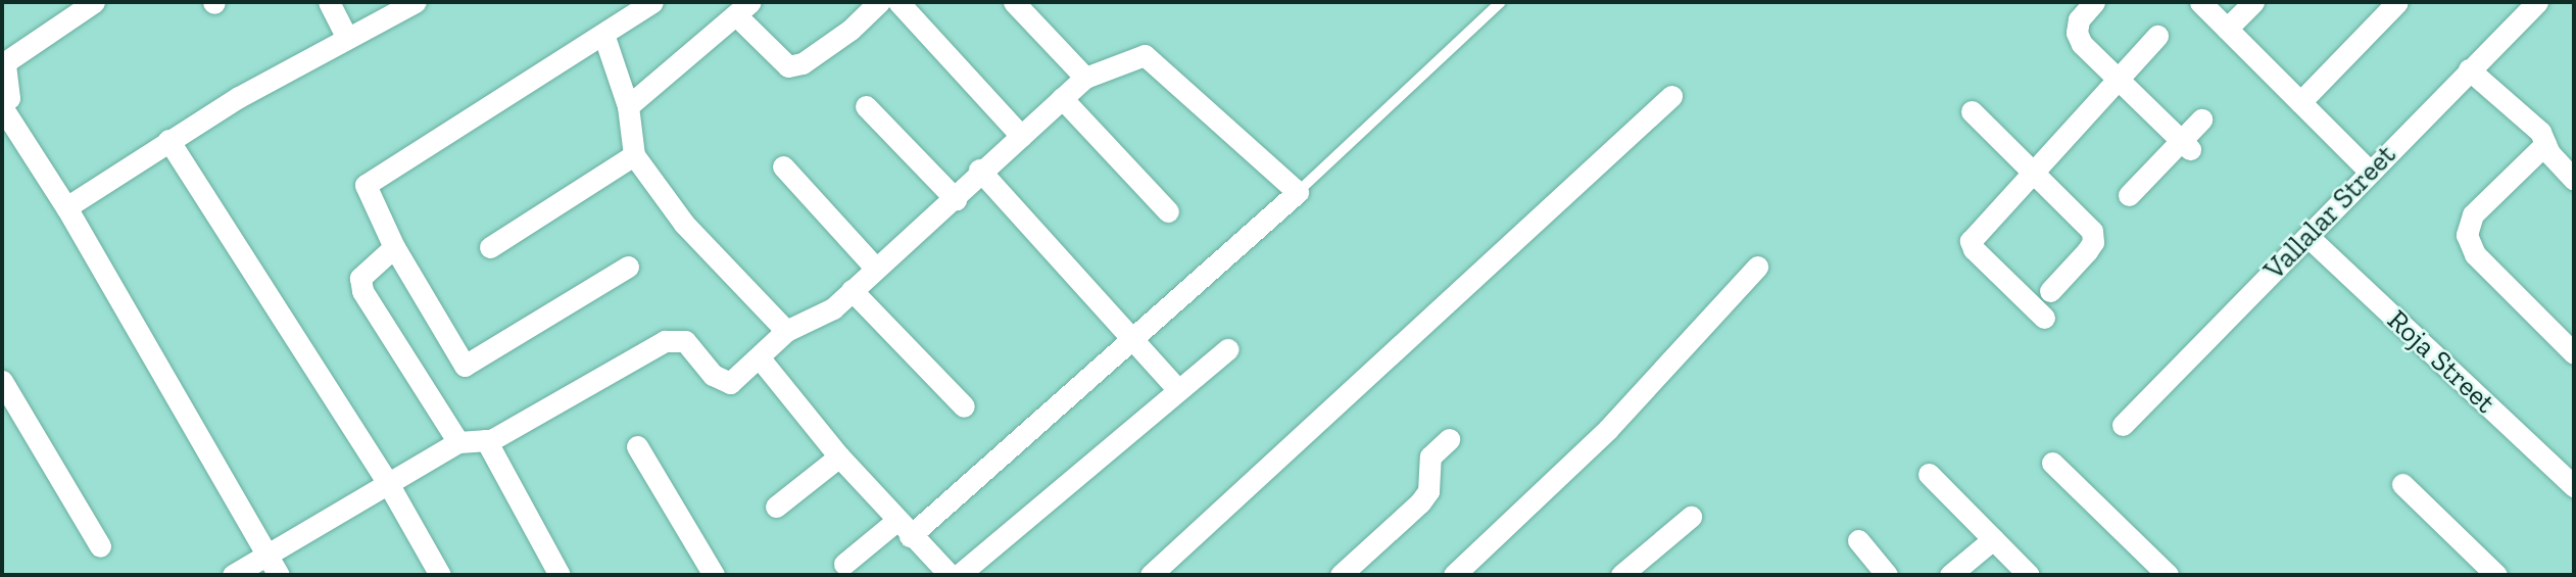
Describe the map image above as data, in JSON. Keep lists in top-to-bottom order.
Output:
{
  "streets": {
    "street": ["Vallalar Street", "Roja Street"]
  },
  "crossings": [
    ["Vallalar Street", "Roja Street"]
  ]
}
